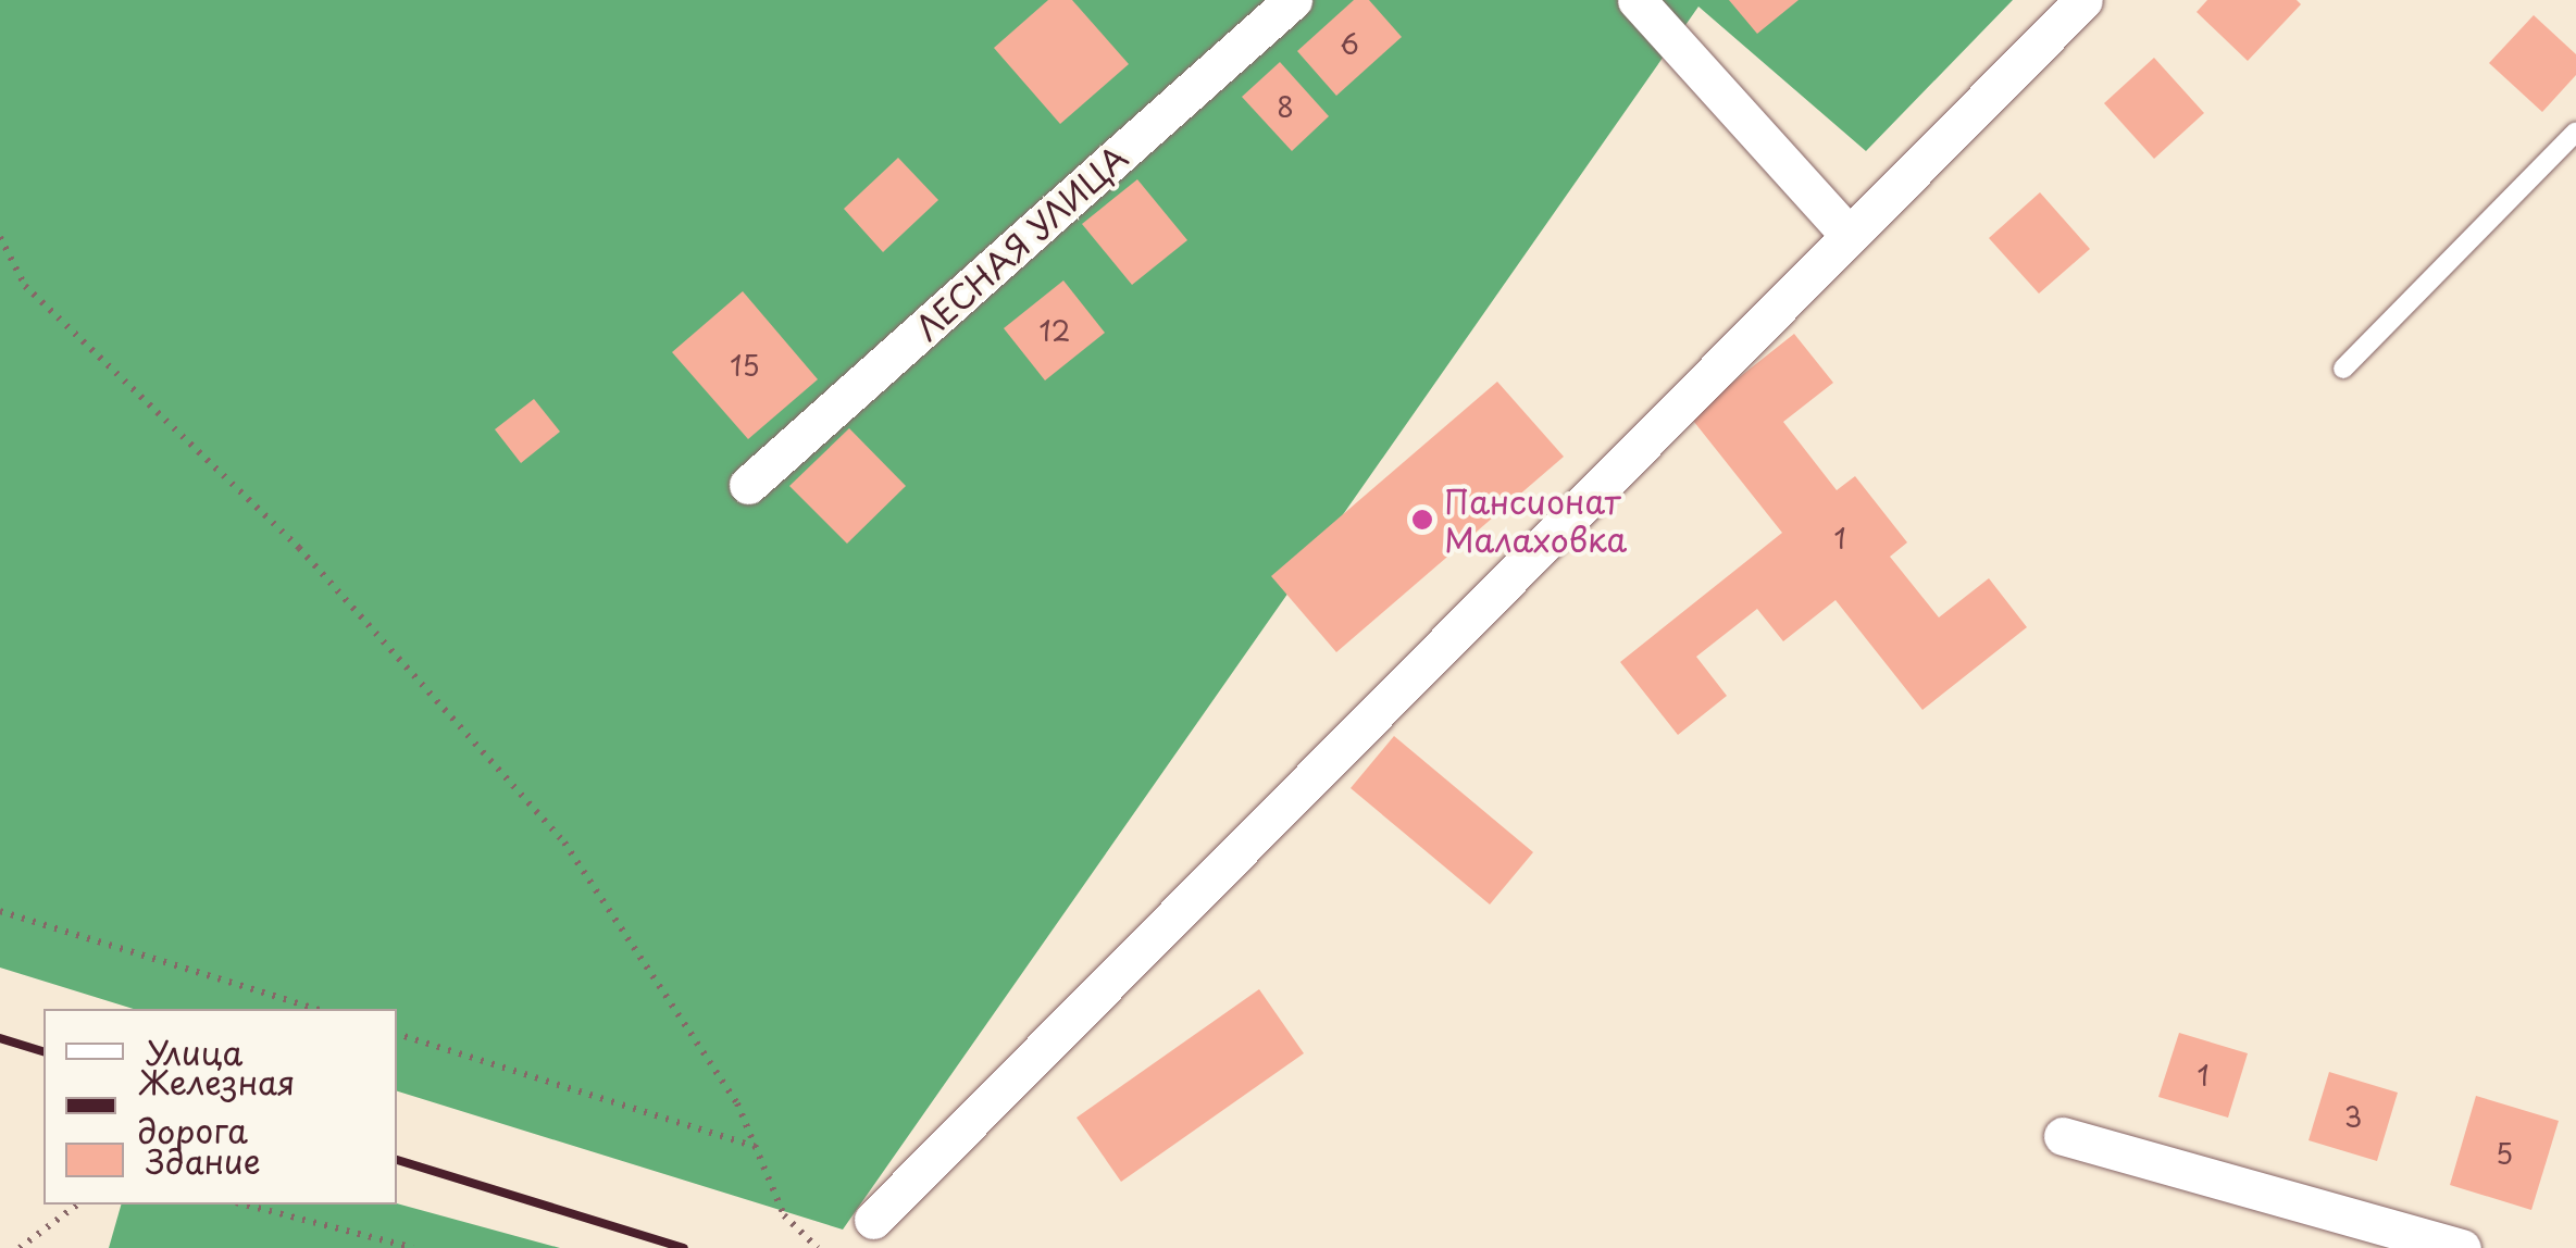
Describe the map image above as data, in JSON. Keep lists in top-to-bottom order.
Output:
{
  "streets": {
    "street": ["ЛЕСНАЯ УЛИЦА"]
  },
  "places": ["Пансионат Малаховка"],
  "house_numbers": [
    "6",
    "8",
    "12",
    "15",
    "1",
    "1",
    "3",
    "5"
  ],
  "legend": ["Улица", "Железная дорога", "Здание"]
}
